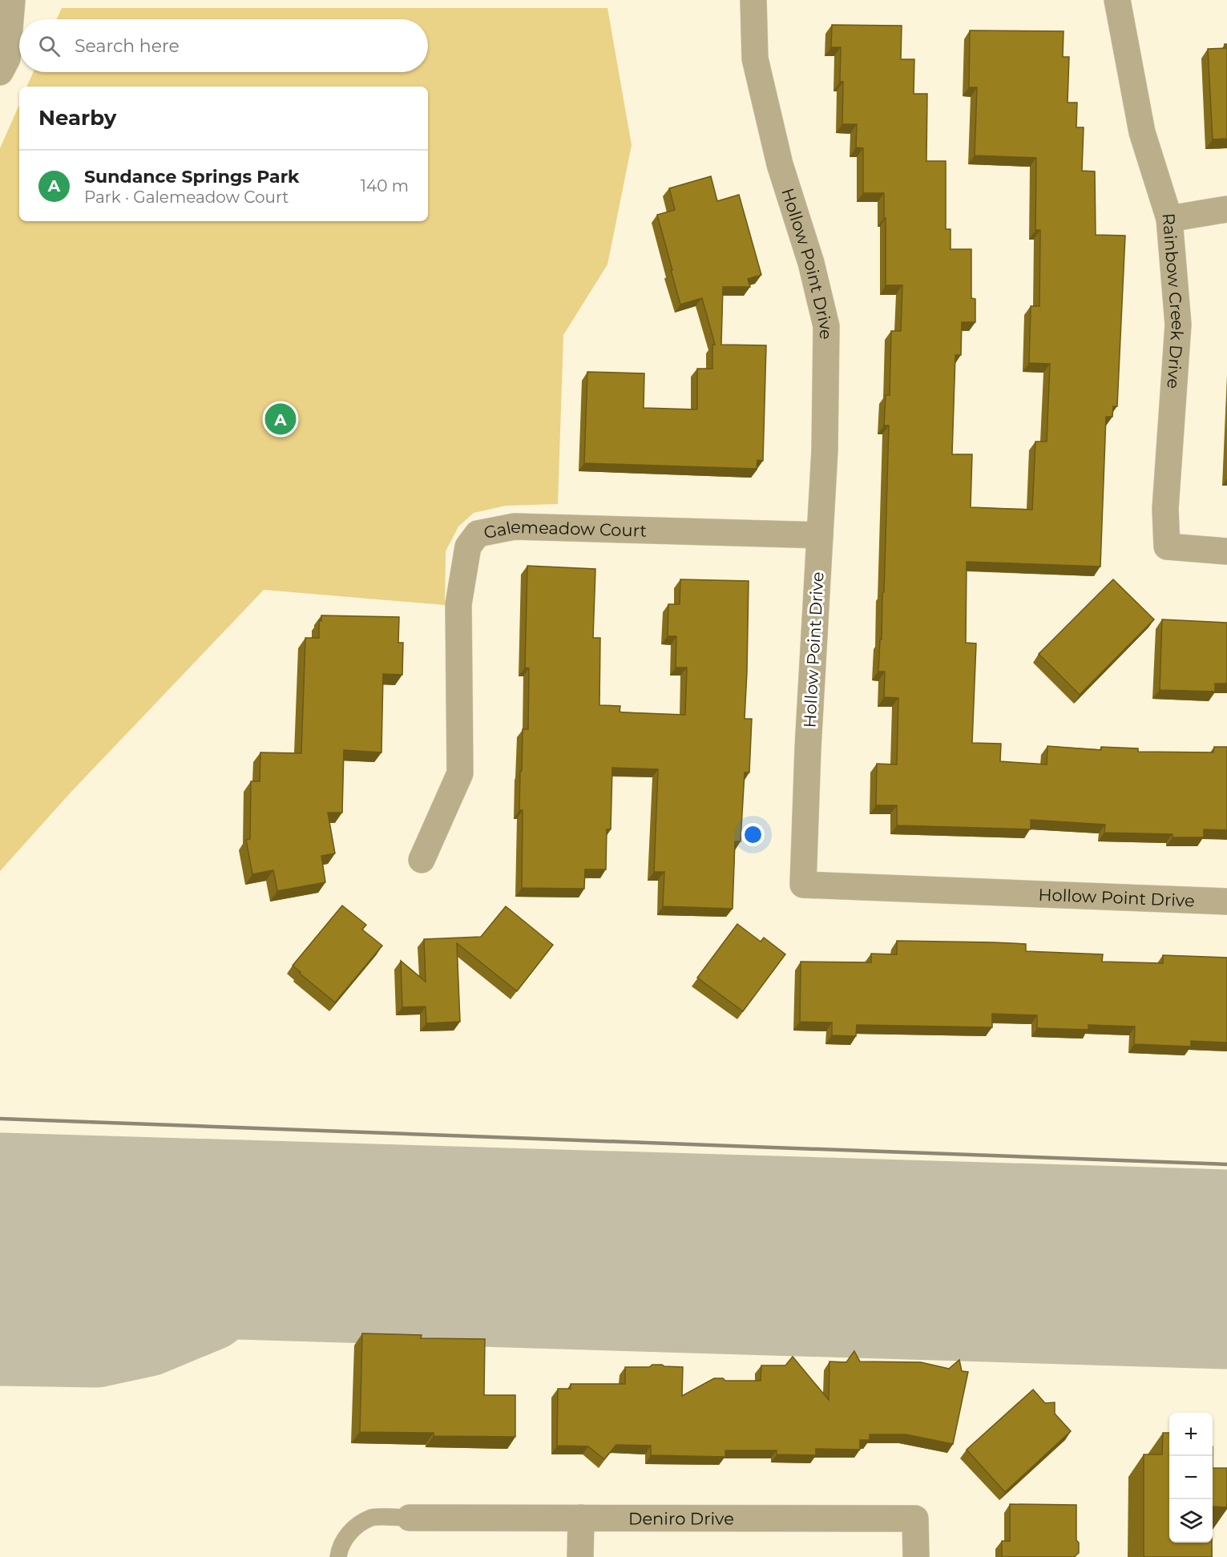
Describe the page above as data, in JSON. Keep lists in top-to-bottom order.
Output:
{
  "streets": {
    "street": [
      "Hollow Point Drive",
      "Rainbow Creek Drive",
      "Galemeadow Court",
      "Deniro Drive"
    ]
  },
  "crossings": [
    ["Hollow Point Drive", "Galemeadow Court"]
  ],
  "page": {
    "search": "Search here",
    "heading": "Nearby",
    "list": [
      {
        "mark": "A",
        "name": "Sundance Springs Park",
        "note": "Park · Galemeadow Court",
        "value": "140 m"
      }
    ],
    "pins": "A",
    "map_buttons": ["+", "−"]
  }
}
